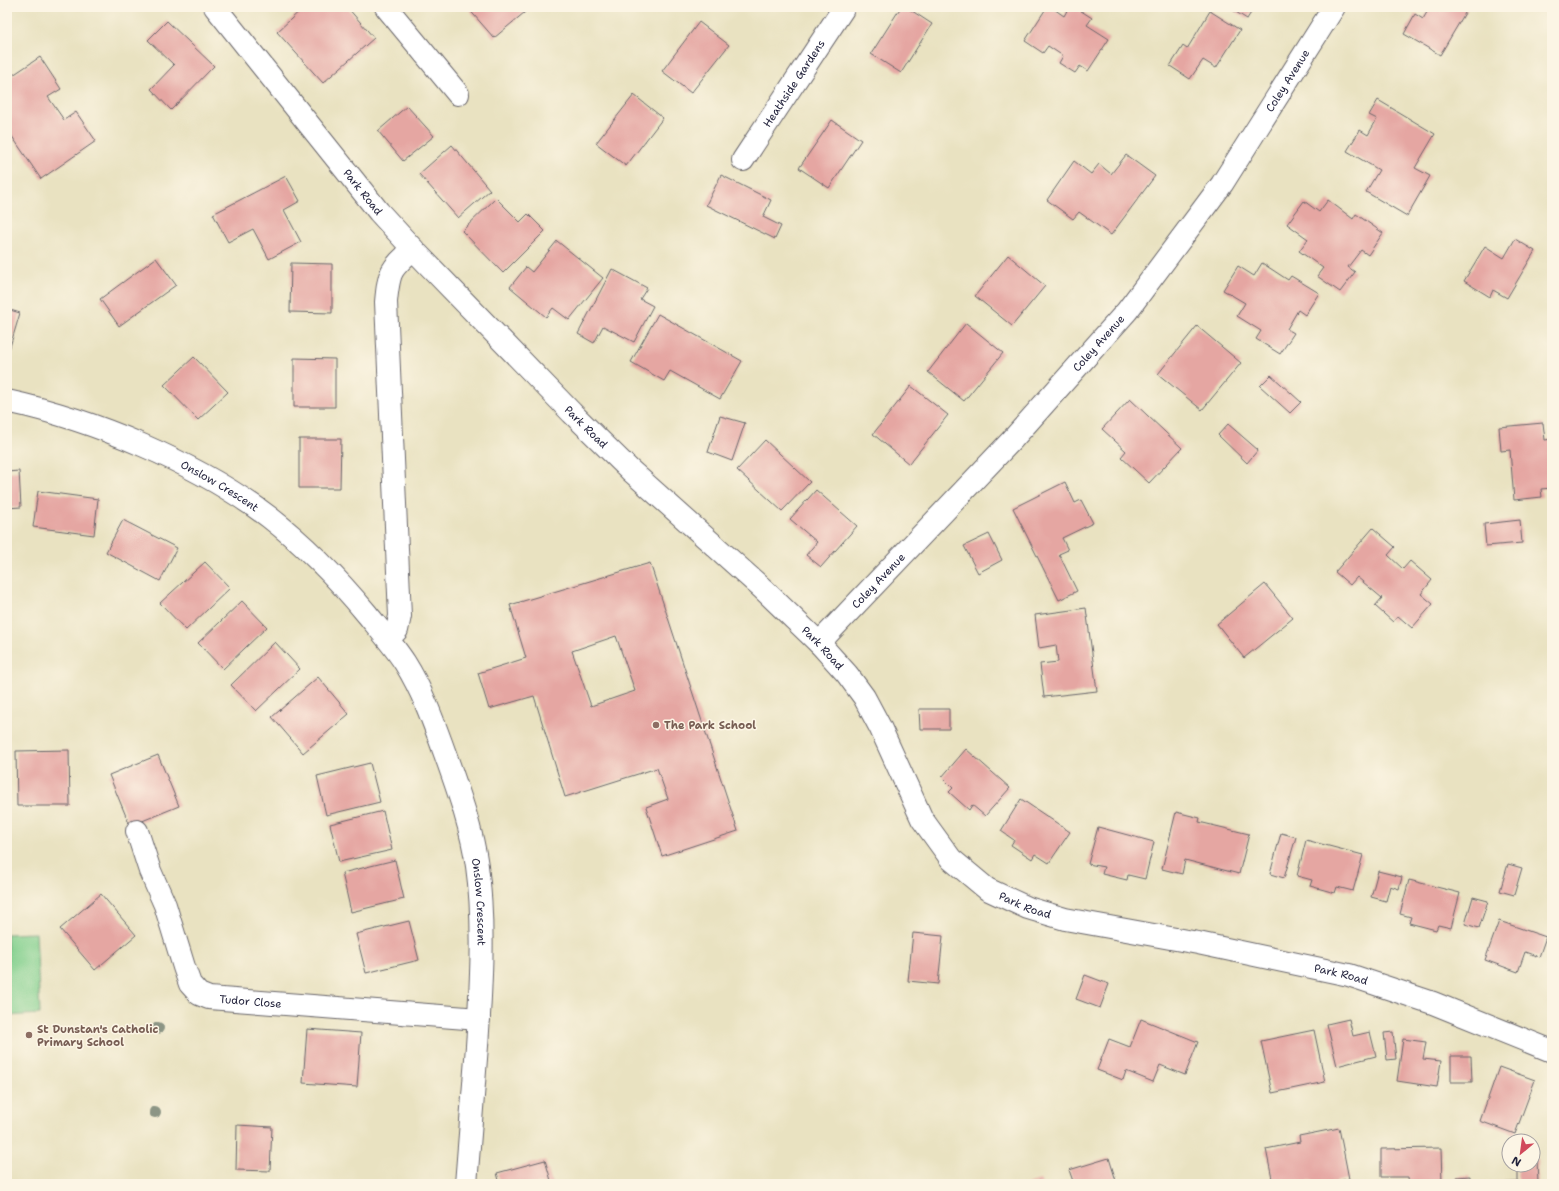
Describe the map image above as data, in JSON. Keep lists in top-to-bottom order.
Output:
{
  "streets": {
    "street": [
      "Coley Avenue",
      "Heathside Gardens",
      "Park Road",
      "Onslow Crescent",
      "Tudor Close"
    ]
  },
  "crossings": [
    ["Coley Avenue", "Park Road"],
    ["Onslow Crescent", "Tudor Close"]
  ],
  "places": ["The Park School", "St Dunstan's Catholic Primary School"],
  "north": "bottom left"
}
